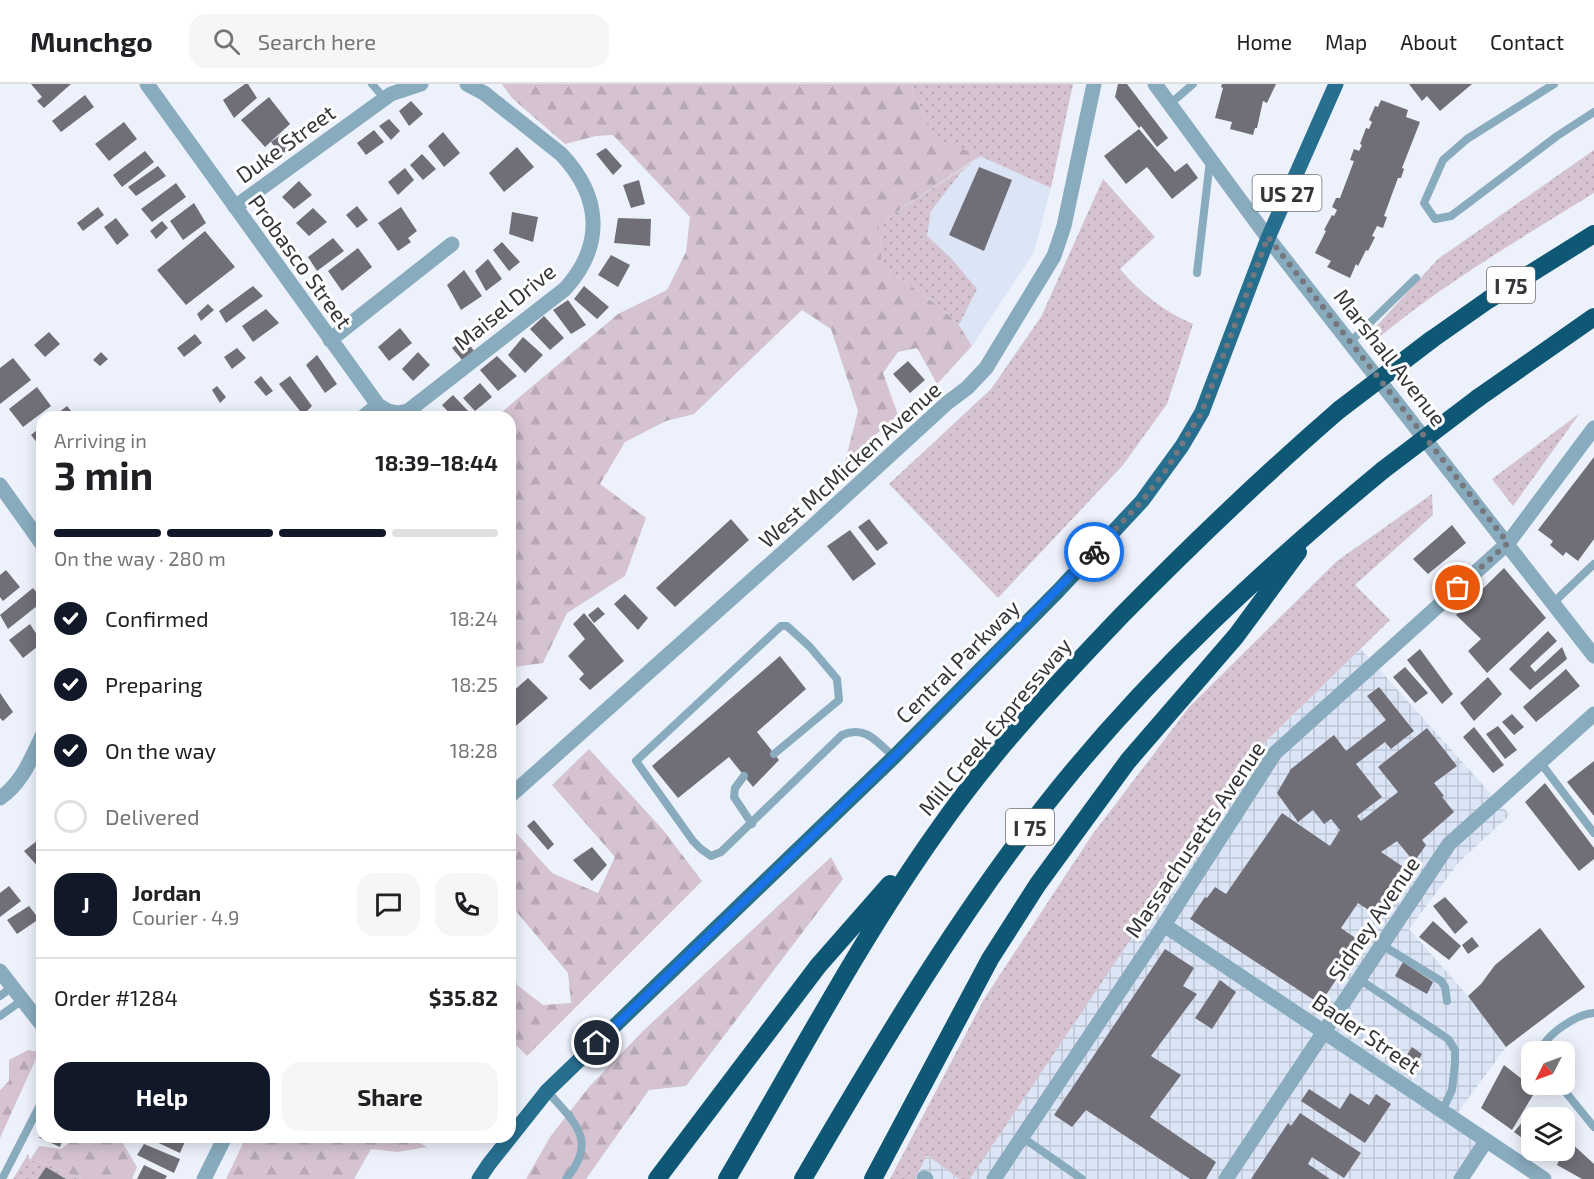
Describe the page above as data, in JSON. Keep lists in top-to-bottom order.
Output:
{
  "streets": {
    "highway": ["I 75", "Mill Creek Expressway"],
    "main road": ["US 27", "Central Parkway"],
    "street": [
      "Duke Street",
      "Probasco Street",
      "Maisel Drive",
      "Marshall Avenue",
      "West McMicken Avenue",
      "Massachusetts Avenue",
      "Sidney Avenue",
      "Bader Street"
    ]
  },
  "crossings": [
    ["Duke Street", "Probasco Street"],
    ["Probasco Street", "Maisel Drive"],
    ["Marshall Avenue", "Central Parkway"],
    ["Marshall Avenue", "Massachusetts Avenue"],
    ["Massachusetts Avenue", "Bader Street"],
    ["Sidney Avenue", "Bader Street"]
  ],
  "north": "bottom left",
  "page": {
    "header": "Munchgo",
    "search": "Search here",
    "nav": [
      "Home",
      "Map",
      "About",
      "Contact"
    ],
    "heading": ["3 min", "Arriving in", "18:39–18:44"],
    "panel": [
      "Jordan",
      "Courier · 4.9",
      "Order #1284",
      "$35.82"
    ],
    "bar": "On the way · 280 m",
    "list": [
      ["Confirmed", "18:24"],
      ["Preparing", "18:25"],
      ["On the way", "18:28"],
      "Delivered"
    ],
    "round": "J",
    "buttons": ["Help", "Share"]
  }
}
